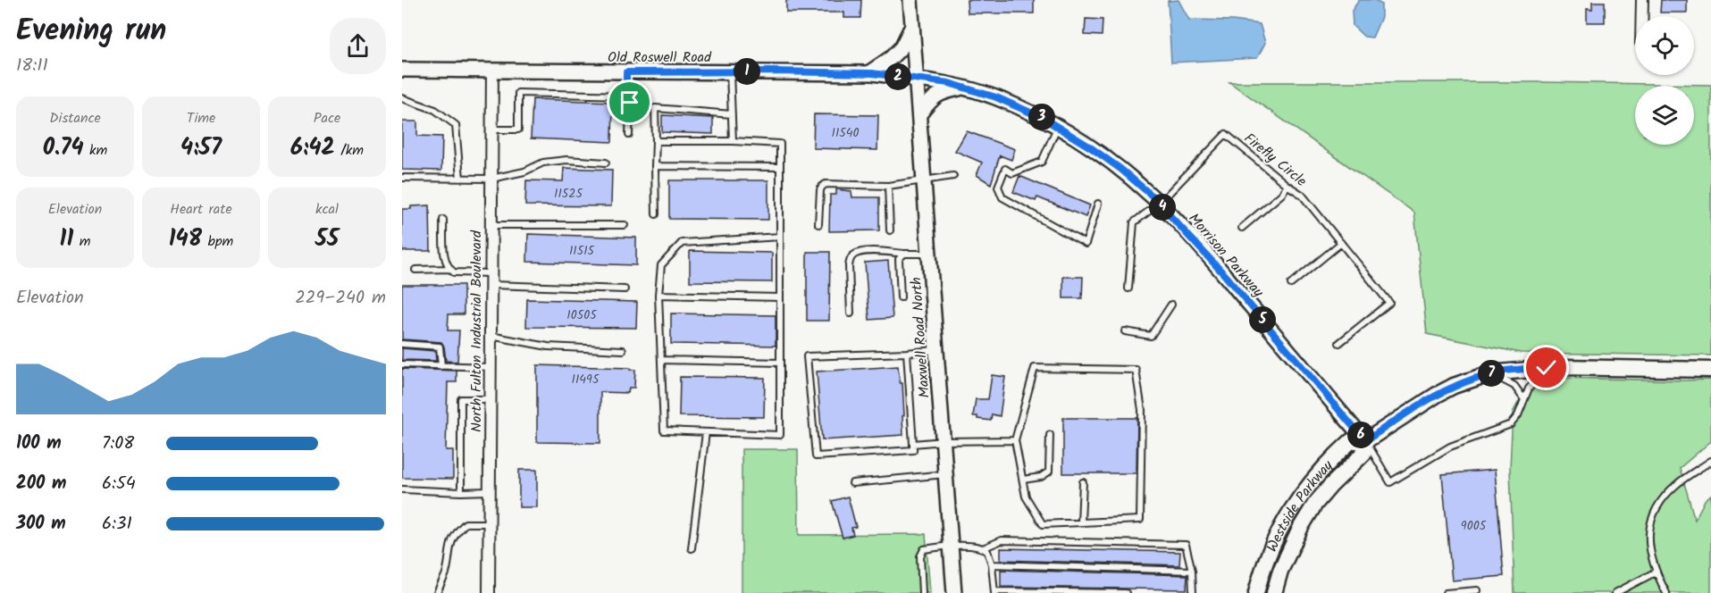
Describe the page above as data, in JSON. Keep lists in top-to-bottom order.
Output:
{
  "streets": {
    "main road": ["Westside Parkway"],
    "street": [
      "Old Roswell Road",
      "Morrison Parkway",
      "North Fulton Industrial Boulevard",
      "Maxwell Road North"
    ],
    "lane": ["Firefly Circle"]
  },
  "crossings": [
    ["Old Roswell Road", "Morrison Parkway"],
    ["Old Roswell Road", "North Fulton Industrial Boulevard"],
    ["Old Roswell Road", "Maxwell Road North"],
    ["Firefly Circle", "Morrison Parkway"],
    ["Morrison Parkway", "Maxwell Road North"],
    ["Morrison Parkway", "Westside Parkway"]
  ],
  "house_numbers": [
    "11540",
    "11525",
    "11515",
    "10505",
    "11495",
    "9005"
  ],
  "page": {
    "heading": ["Evening run", "18:11"],
    "pins": [
      "1",
      "2",
      "3",
      "4",
      "5",
      "7",
      "6"
    ],
    "stats": [
      ["Distance", "0.74 km"],
      ["Time", "4:57"],
      ["Pace", "6:42 /km"],
      ["Elevation", "11 m"],
      ["Heart rate", "148 bpm"],
      ["kcal", "55"]
    ],
    "chart": ["Elevation", "229–240 m"],
    "list": [
      {
        "name": "100 m",
        "note": "7:08"
      },
      {
        "name": "200 m",
        "note": "6:54"
      },
      {
        "name": "300 m",
        "note": "6:31"
      }
    ]
  }
}
